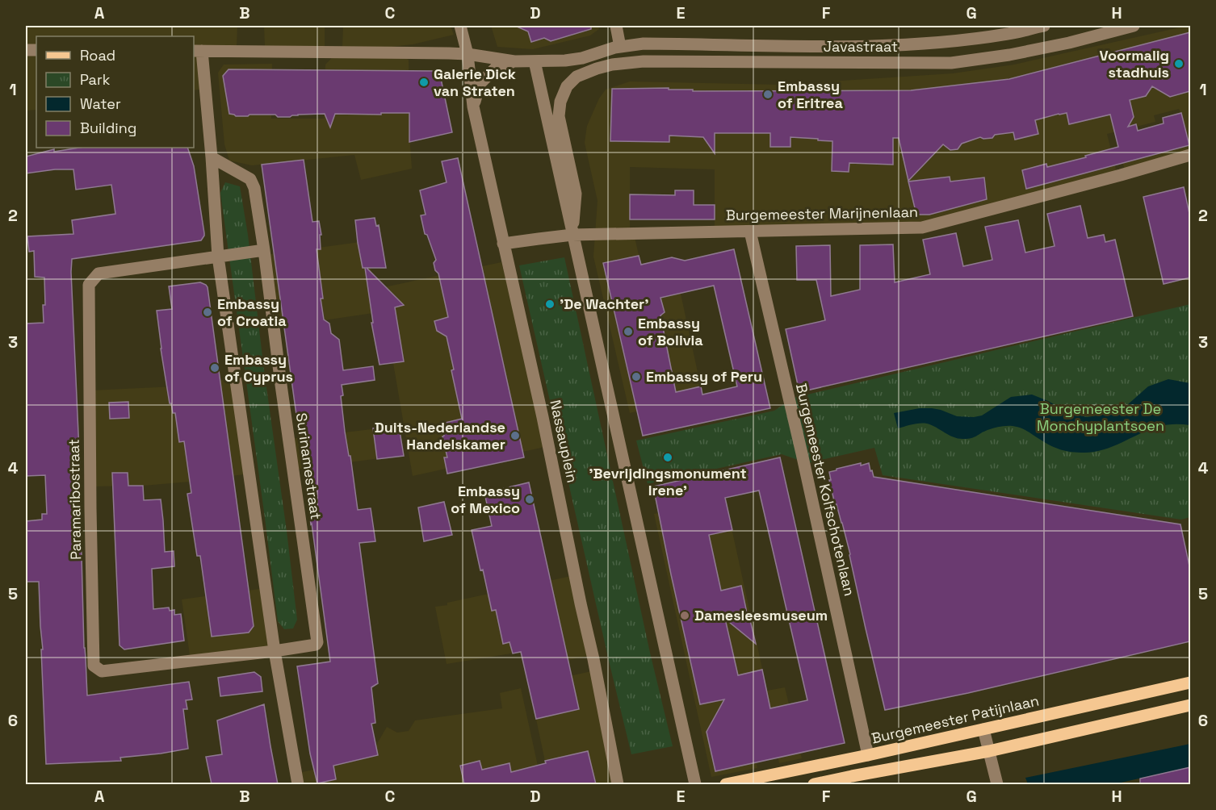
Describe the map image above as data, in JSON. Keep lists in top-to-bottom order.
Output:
{
  "streets": {
    "main road": ["Burgemeester Patijnlaan"],
    "street": [
      "Javastraat",
      "Burgemeester Marijnenlaan",
      "Nassauplein",
      "Surinamestraat",
      "Burgemeester Kolfschotenlaan",
      "Paramaribostraat"
    ]
  },
  "crossings": [
    ["Javastraat", "Burgemeester Marijnenlaan"],
    ["Javastraat", "Nassauplein"],
    ["Burgemeester Marijnenlaan", "Nassauplein"],
    ["Burgemeester Marijnenlaan", "Burgemeester Kolfschotenlaan"],
    ["Surinamestraat", "Paramaribostraat"],
    ["Burgemeester Kolfschotenlaan", "Burgemeester Patijnlaan"]
  ],
  "parks": ["Burgemeester De Monchyplantsoen"],
  "places": [
    "Voormalig stadhuis",
    "Galerie Dick van Straten",
    "Embassy of Eritrea",
    "'De Wachter'",
    "Embassy of Croatia",
    "Embassy of Bolivia",
    "Embassy of Cyprus",
    "Embassy of Peru",
    "Duits-Nederlandse Handelskamer",
    "'Bevrijdingsmonument Irene'",
    "Embassy of Mexico",
    "Damesleesmuseum"
  ],
  "legend": [
    "Road",
    "Park",
    "Water",
    "Building"
  ],
  "grid": {
    "columns": [
      "A",
      "B",
      "C",
      "D",
      "E",
      "F",
      "G",
      "H"
    ],
    "rows": [
      "1",
      "2",
      "3",
      "4",
      "5",
      "6"
    ]
  }
}
